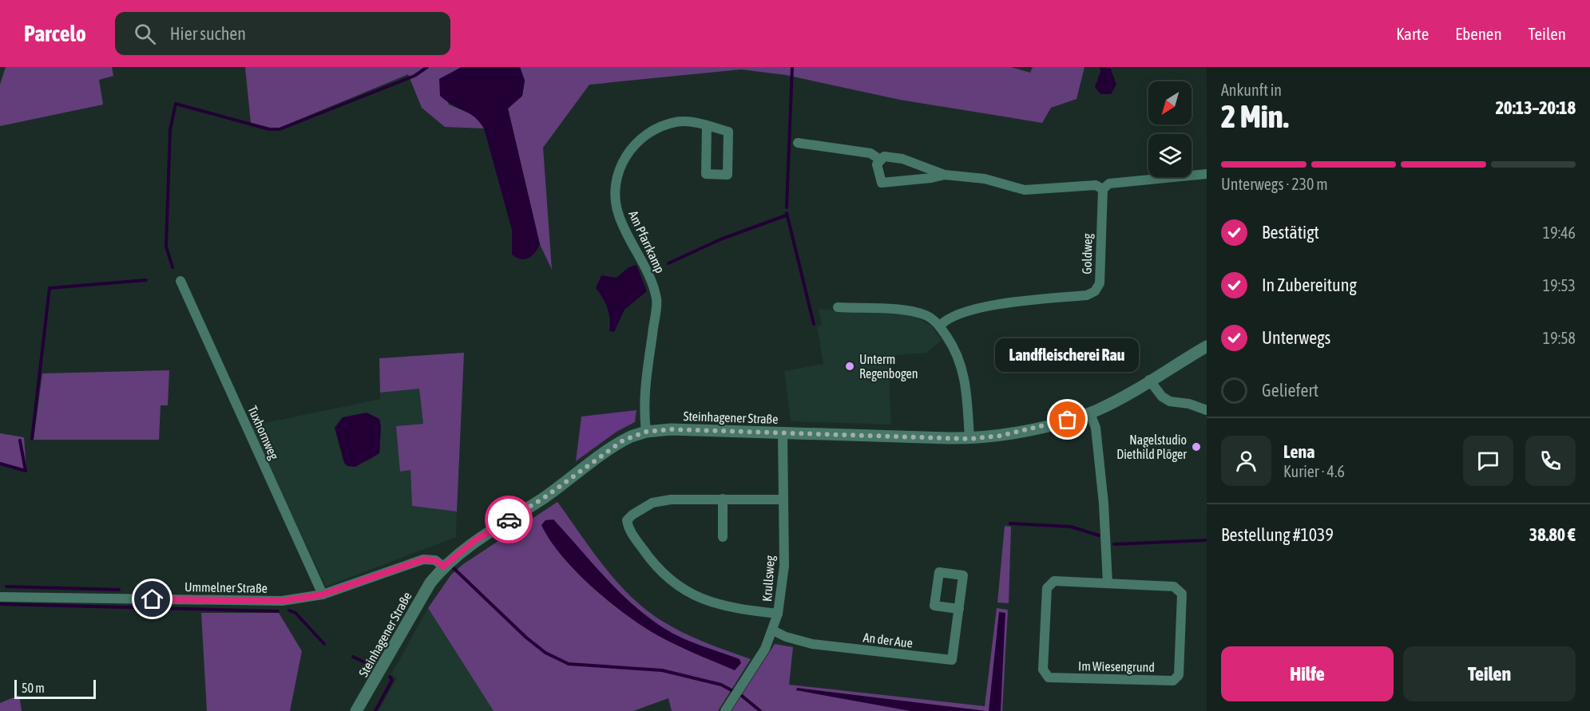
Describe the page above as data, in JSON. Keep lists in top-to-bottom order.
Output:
{
  "streets": {
    "street": [
      "Am Pfarrkamp",
      "Goldweg",
      "Steinhagener Straße",
      "Tuxhornweg",
      "Krullsweg",
      "Ummelner Straße",
      "An der Aue",
      "Im Wiesengrund"
    ]
  },
  "crossings": [
    ["Am Pfarrkamp", "Steinhagener Straße"],
    ["Steinhagener Straße", "Krullsweg"],
    ["Steinhagener Straße", "Ummelner Straße"],
    ["Tuxhornweg", "Ummelner Straße"],
    ["Krullsweg", "An der Aue"]
  ],
  "places": ["Unterm Regenbogen", "Landfleischerei Rau", "Nagelstudio Diethild Plöger"],
  "scale_bar": "50 m",
  "north": "bottom left",
  "page": {
    "header": "Parcelo",
    "search": "Hier suchen",
    "nav": ["Karte", "Ebenen", "Teilen"],
    "heading": ["2 Min.", "Ankunft in", "20:13–20:18"],
    "panel": [
      "Lena",
      "Kurier · 4.6",
      "Bestellung #1039",
      "38.80 €"
    ],
    "bar": "Unterwegs · 230 m",
    "list": [
      ["Bestätigt", "19:46"],
      ["In Zubereitung", "19:53"],
      ["Unterwegs", "19:58"],
      "Geliefert"
    ],
    "bubble": "Landfleischerei Rau",
    "buttons": ["Hilfe", "Teilen"],
    "scale": "50 m"
  }
}
